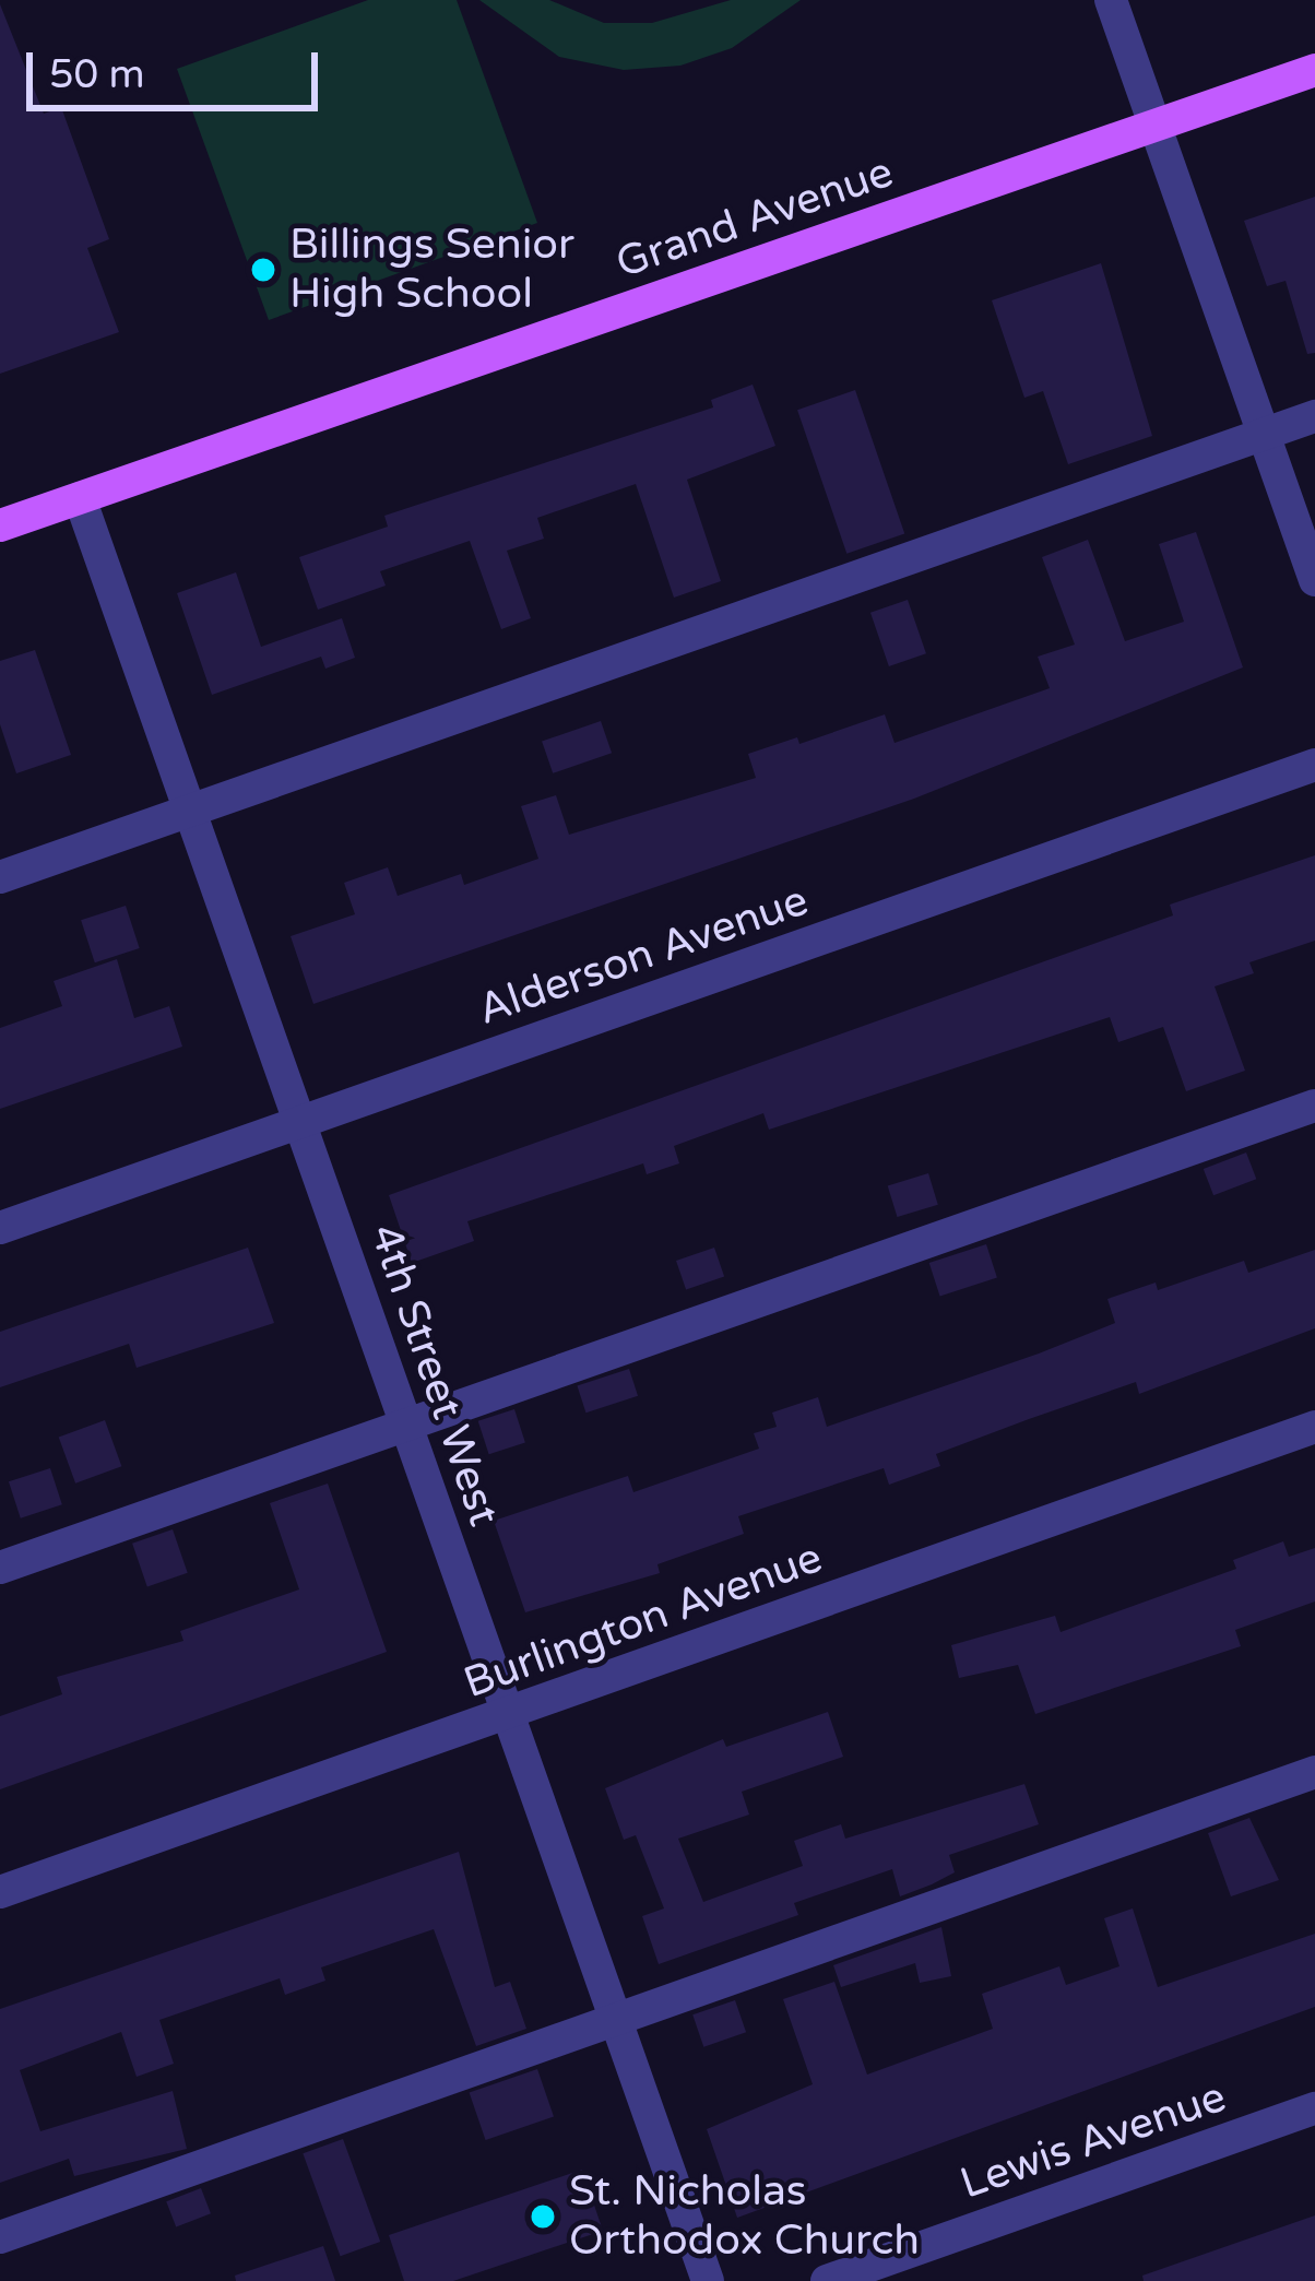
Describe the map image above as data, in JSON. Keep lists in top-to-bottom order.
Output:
{
  "streets": {
    "main road": ["Grand Avenue"],
    "street": [
      "Alderson Avenue",
      "4th Street West",
      "Burlington Avenue",
      "Lewis Avenue"
    ]
  },
  "crossings": [
    ["Grand Avenue", "4th Street West"],
    ["Alderson Avenue", "4th Street West"],
    ["4th Street West", "Burlington Avenue"]
  ],
  "places": ["Billings Senior High School", "St. Nicholas Orthodox Church"],
  "scale_bar": "50 m"
}
